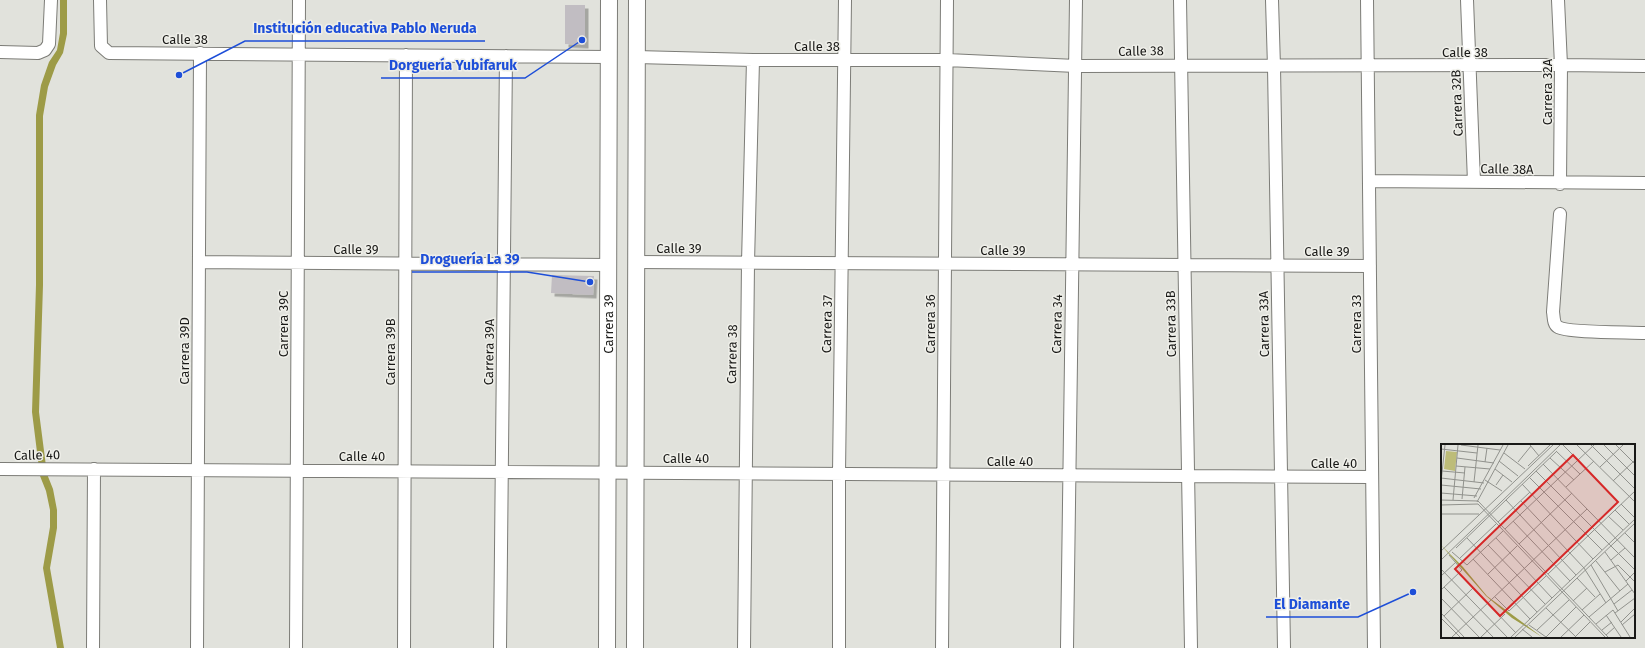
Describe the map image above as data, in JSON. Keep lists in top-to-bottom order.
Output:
{
  "streets": {
    "main road": ["Carrera 39"],
    "street": [
      "Calle 38",
      "Carrera 32A",
      "Carrera 32B",
      "Calle 38A",
      "Calle 39",
      "Carrera 39C",
      "Carrera 37",
      "Carrera 36",
      "Carrera 34",
      "Carrera 33B",
      "Carrera 33A",
      "Carrera 33",
      "Carrera 39D",
      "Carrera 39B",
      "Carrera 39A",
      "Carrera 38",
      "Calle 40"
    ]
  },
  "crossings": [
    ["Calle 38", "Carrera 32A"],
    ["Calle 38", "Carrera 32B"],
    ["Calle 38", "Carrera 39C"],
    ["Calle 38", "Carrera 39"],
    ["Calle 38", "Carrera 37"],
    ["Calle 38", "Carrera 36"],
    ["Calle 38", "Carrera 34"],
    ["Calle 38", "Carrera 33B"],
    ["Calle 38", "Carrera 33A"],
    ["Calle 38", "Carrera 33"],
    ["Calle 38", "Carrera 39D"],
    ["Calle 38", "Carrera 39B"],
    ["Calle 38", "Carrera 39A"],
    ["Calle 38", "Carrera 38"],
    ["Carrera 32A", "Calle 38A"],
    ["Carrera 32B", "Calle 38A"],
    ["Calle 38A", "Carrera 33"],
    ["Calle 39", "Carrera 39C"],
    ["Calle 39", "Carrera 39"],
    ["Calle 39", "Carrera 37"],
    ["Calle 39", "Carrera 36"],
    ["Calle 39", "Carrera 34"],
    ["Calle 39", "Carrera 33B"],
    ["Calle 39", "Carrera 33A"],
    ["Calle 39", "Carrera 33"],
    ["Calle 39", "Carrera 39D"],
    ["Calle 39", "Carrera 39B"],
    ["Calle 39", "Carrera 39A"],
    ["Calle 39", "Carrera 38"],
    ["Carrera 39C", "Calle 40"],
    ["Carrera 39", "Calle 40"],
    ["Carrera 37", "Calle 40"],
    ["Carrera 36", "Calle 40"],
    ["Carrera 34", "Calle 40"],
    ["Carrera 33B", "Calle 40"],
    ["Carrera 33A", "Calle 40"],
    ["Carrera 33", "Calle 40"],
    ["Carrera 39D", "Calle 40"],
    ["Carrera 39B", "Calle 40"],
    ["Carrera 39A", "Calle 40"],
    ["Carrera 38", "Calle 40"]
  ],
  "places": [
    "Dorguería Yubifaruk",
    "Institución educativa Pablo Neruda",
    "Droguería La 39",
    "El Diamante"
  ]
}
